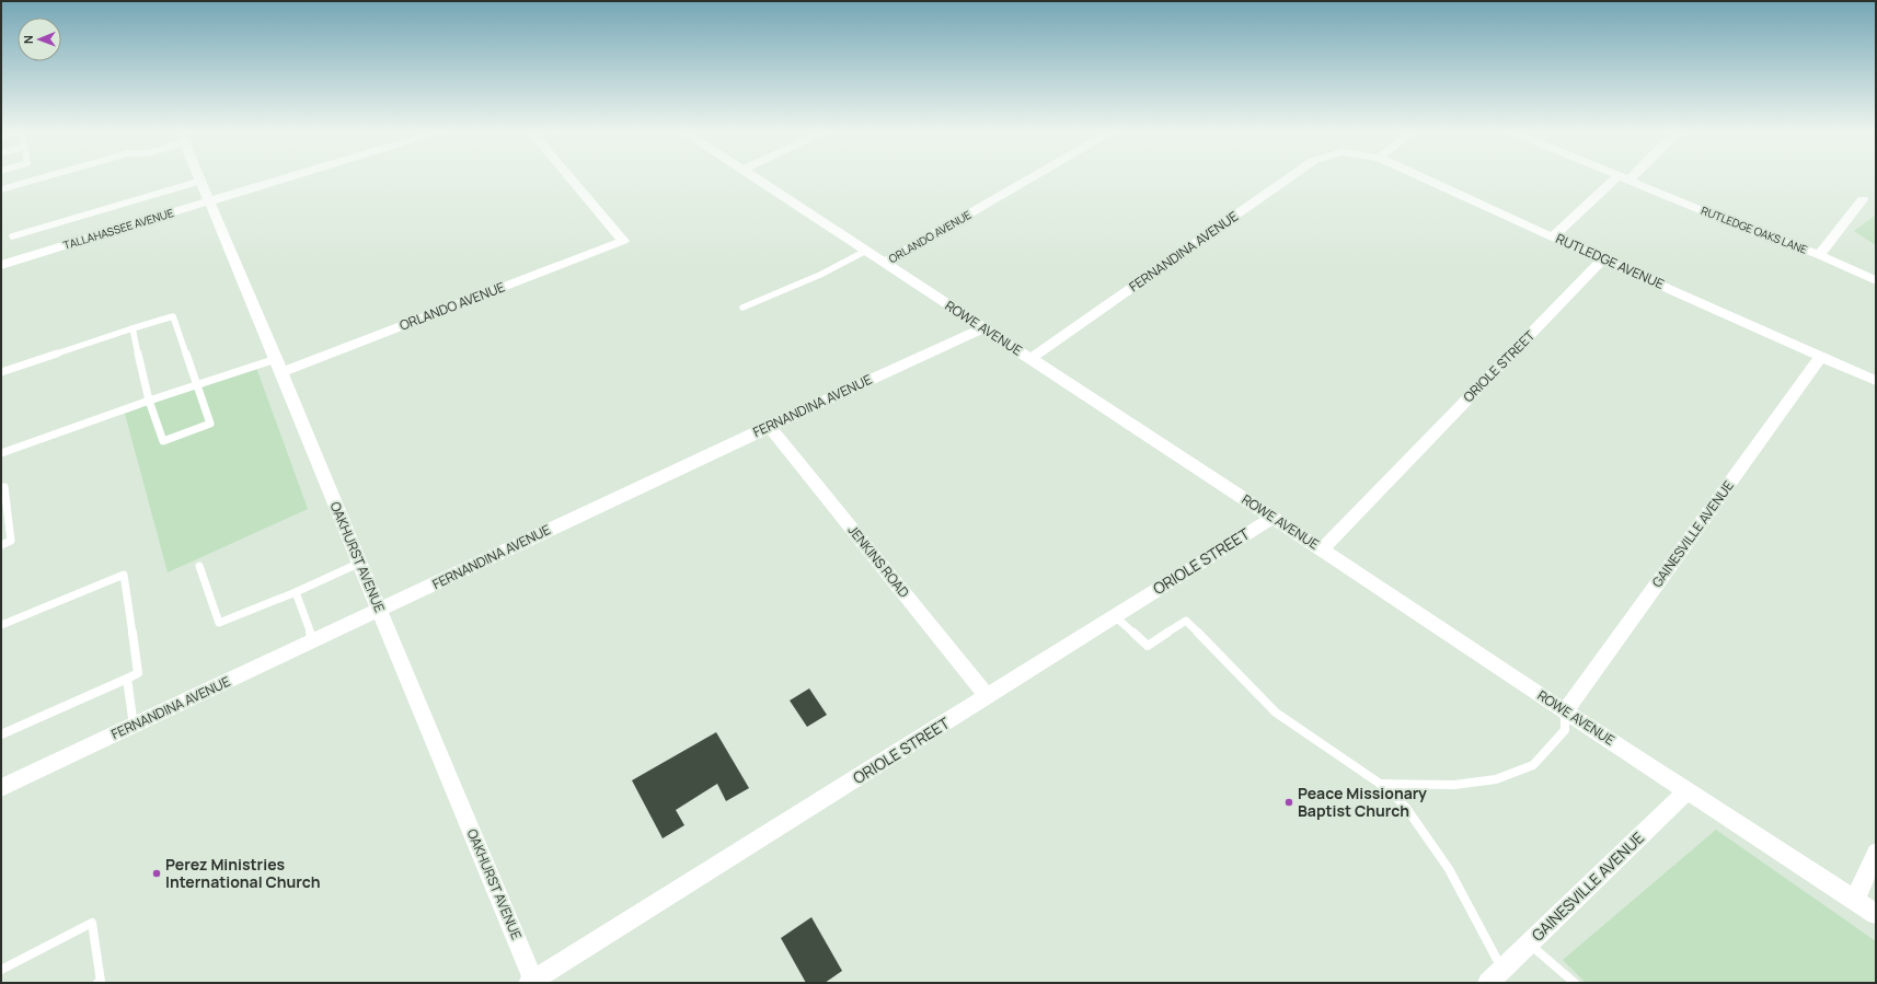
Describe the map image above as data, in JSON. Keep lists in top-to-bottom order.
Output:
{
  "streets": {
    "street": [
      "TALLAHASSEE AVENUE",
      "RUTLEDGE OAKS LANE",
      "ORLANDO AVENUE",
      "FERNANDINA AVENUE",
      "RUTLEDGE AVENUE",
      "ROWE AVENUE",
      "ORIOLE STREET",
      "GAINESVILLE AVENUE",
      "OAKHURST AVENUE",
      "JENKINS ROAD"
    ]
  },
  "crossings": [
    ["TALLAHASSEE AVENUE", "OAKHURST AVENUE"],
    ["ORLANDO AVENUE", "ROWE AVENUE"],
    ["ORLANDO AVENUE", "OAKHURST AVENUE"],
    ["FERNANDINA AVENUE", "ROWE AVENUE"],
    ["FERNANDINA AVENUE", "OAKHURST AVENUE"],
    ["FERNANDINA AVENUE", "JENKINS ROAD"],
    ["RUTLEDGE AVENUE", "ORIOLE STREET"],
    ["RUTLEDGE AVENUE", "GAINESVILLE AVENUE"],
    ["ROWE AVENUE", "ORIOLE STREET"],
    ["ROWE AVENUE", "GAINESVILLE AVENUE"],
    ["ORIOLE STREET", "OAKHURST AVENUE"],
    ["ORIOLE STREET", "JENKINS ROAD"]
  ],
  "places": ["Peace Missionary Baptist Church", "Perez Ministries International Church"],
  "north": "left"
}
